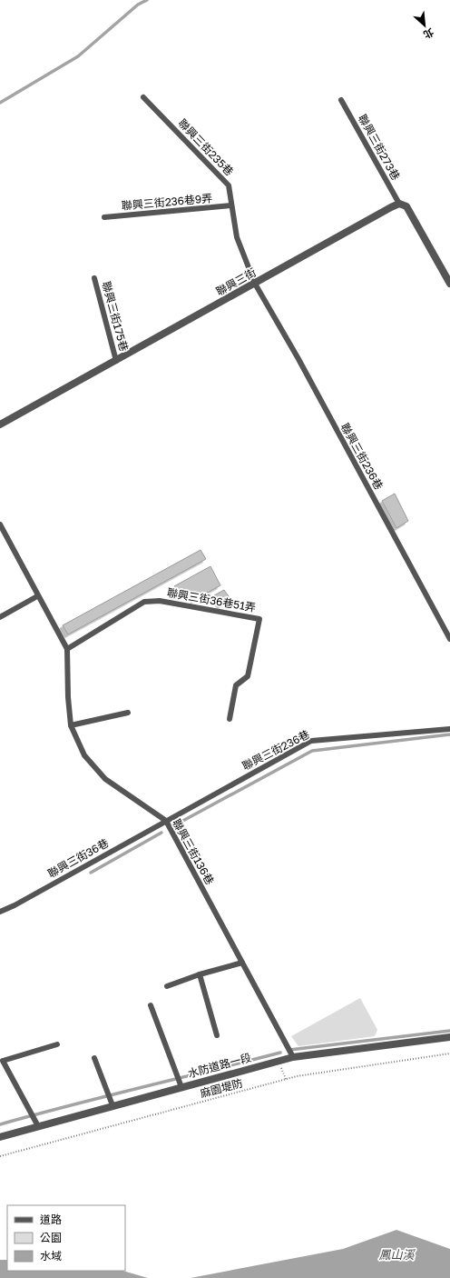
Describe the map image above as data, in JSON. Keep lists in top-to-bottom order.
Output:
{
  "streets": {
    "street": ["聯興三街", "水防道路一段"],
    "lane": [
      "聯興三街235巷",
      "聯興三街273巷",
      "聯興三街236巷9弄",
      "聯興三街175巷",
      "聯興三街236巷",
      "聯興三街36巷51弄",
      "聯興三街136巷",
      "聯興三街36巷"
    ],
    "path": ["麻園堤防"]
  },
  "crossings": [
    ["聯興三街235巷", "聯興三街236巷9弄"],
    ["聯興三街235巷", "聯興三街"],
    ["聯興三街235巷", "聯興三街236巷"],
    ["聯興三街273巷", "聯興三街"],
    ["聯興三街", "聯興三街175巷"],
    ["聯興三街", "聯興三街236巷"],
    ["聯興三街236巷", "聯興三街136巷"],
    ["聯興三街236巷", "聯興三街36巷"],
    ["聯興三街36巷51弄", "聯興三街136巷"],
    ["聯興三街136巷", "聯興三街36巷"],
    ["聯興三街136巷", "水防道路一段"]
  ],
  "water": ["鳳山溪"],
  "legend": ["道路", "公園", "水域"],
  "north": "bottom right"
}
